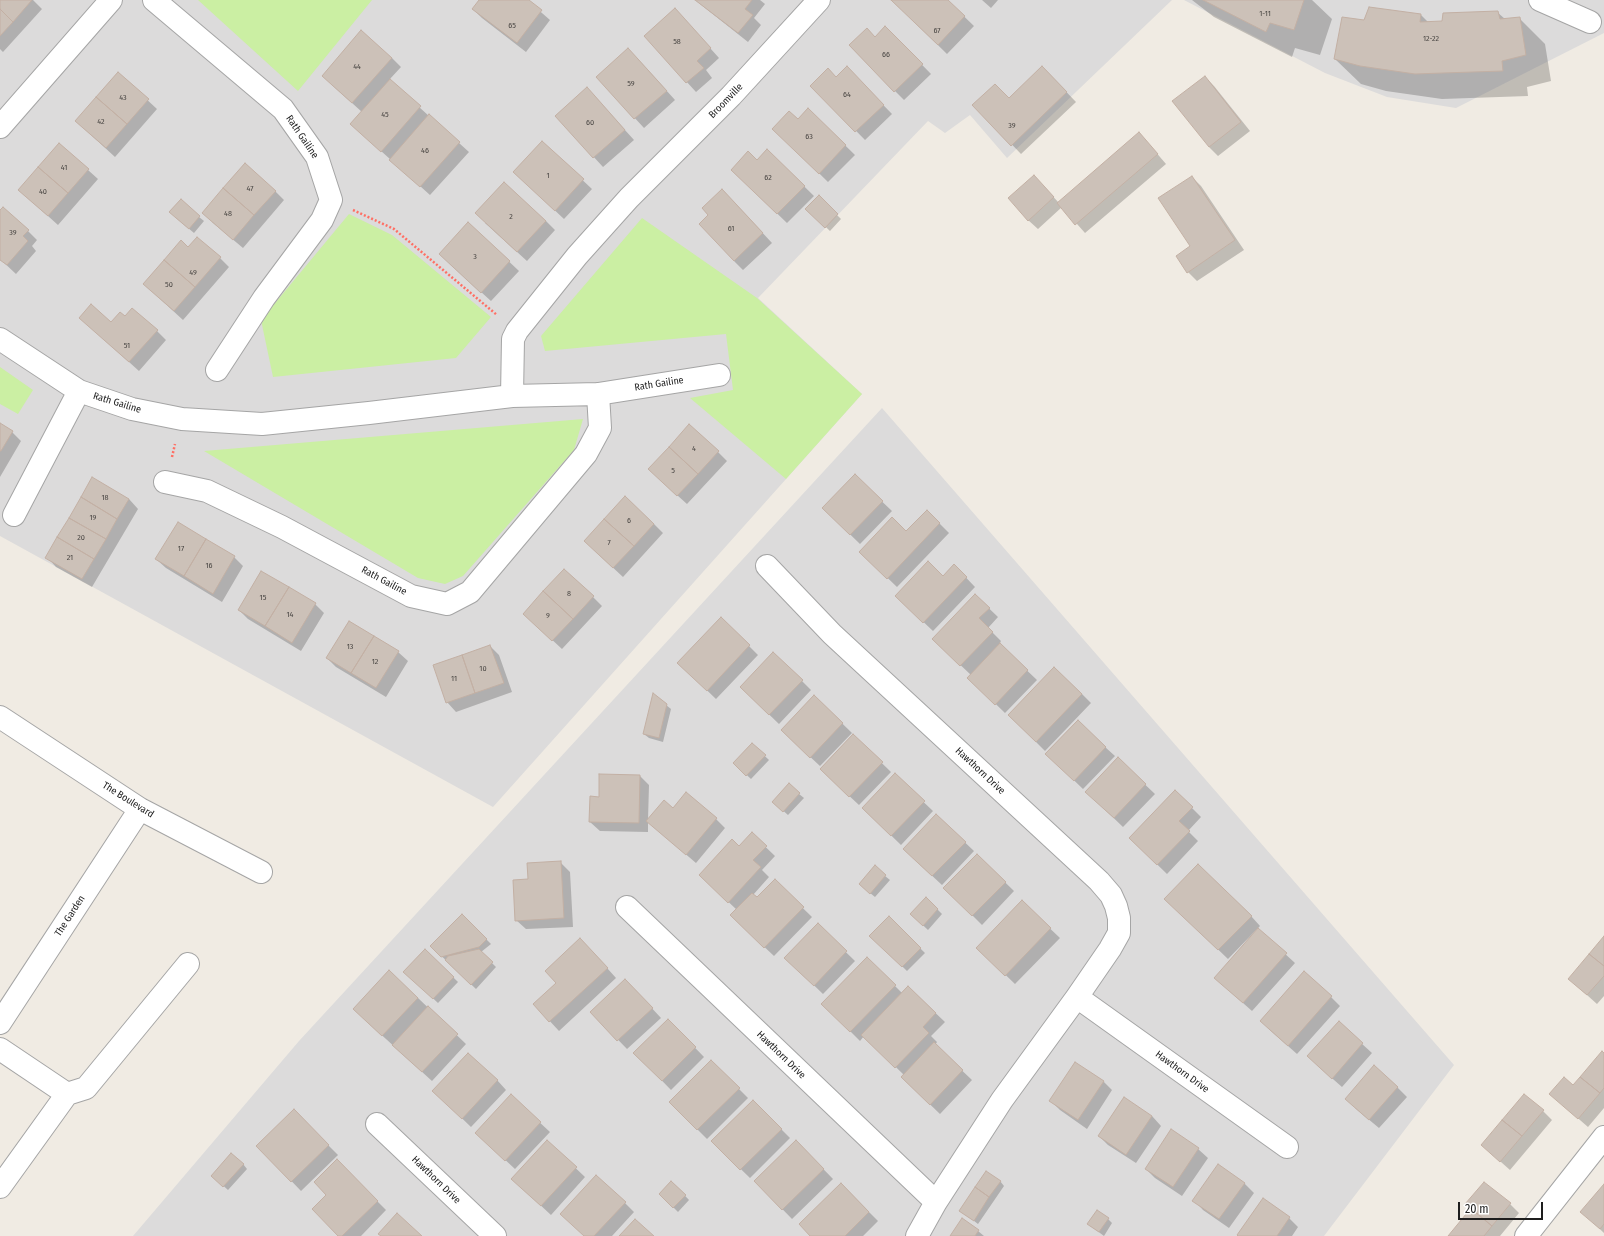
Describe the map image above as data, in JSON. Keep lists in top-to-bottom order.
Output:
{
  "streets": {
    "street": [
      "Broomville",
      "Rath Gailine",
      "Hawthorn Drive",
      "The Boulevard",
      "The Garden"
    ]
  },
  "crossings": [
    ["The Boulevard", "The Garden"]
  ],
  "house_numbers": [
    "1-11",
    "65",
    "67",
    "12-22",
    "58",
    "66",
    "44",
    "59",
    "64",
    "43",
    "45",
    "42",
    "60",
    "39",
    "63",
    "46",
    "41",
    "1",
    "62",
    "47",
    "40",
    "48",
    "2",
    "61",
    "39",
    "3",
    "49",
    "50",
    "51",
    "4",
    "5",
    "18",
    "19",
    "6",
    "20",
    "7",
    "17",
    "21",
    "16",
    "8",
    "15",
    "14",
    "9",
    "13",
    "12",
    "10",
    "11"
  ],
  "scale_bar": "20 m"
}
